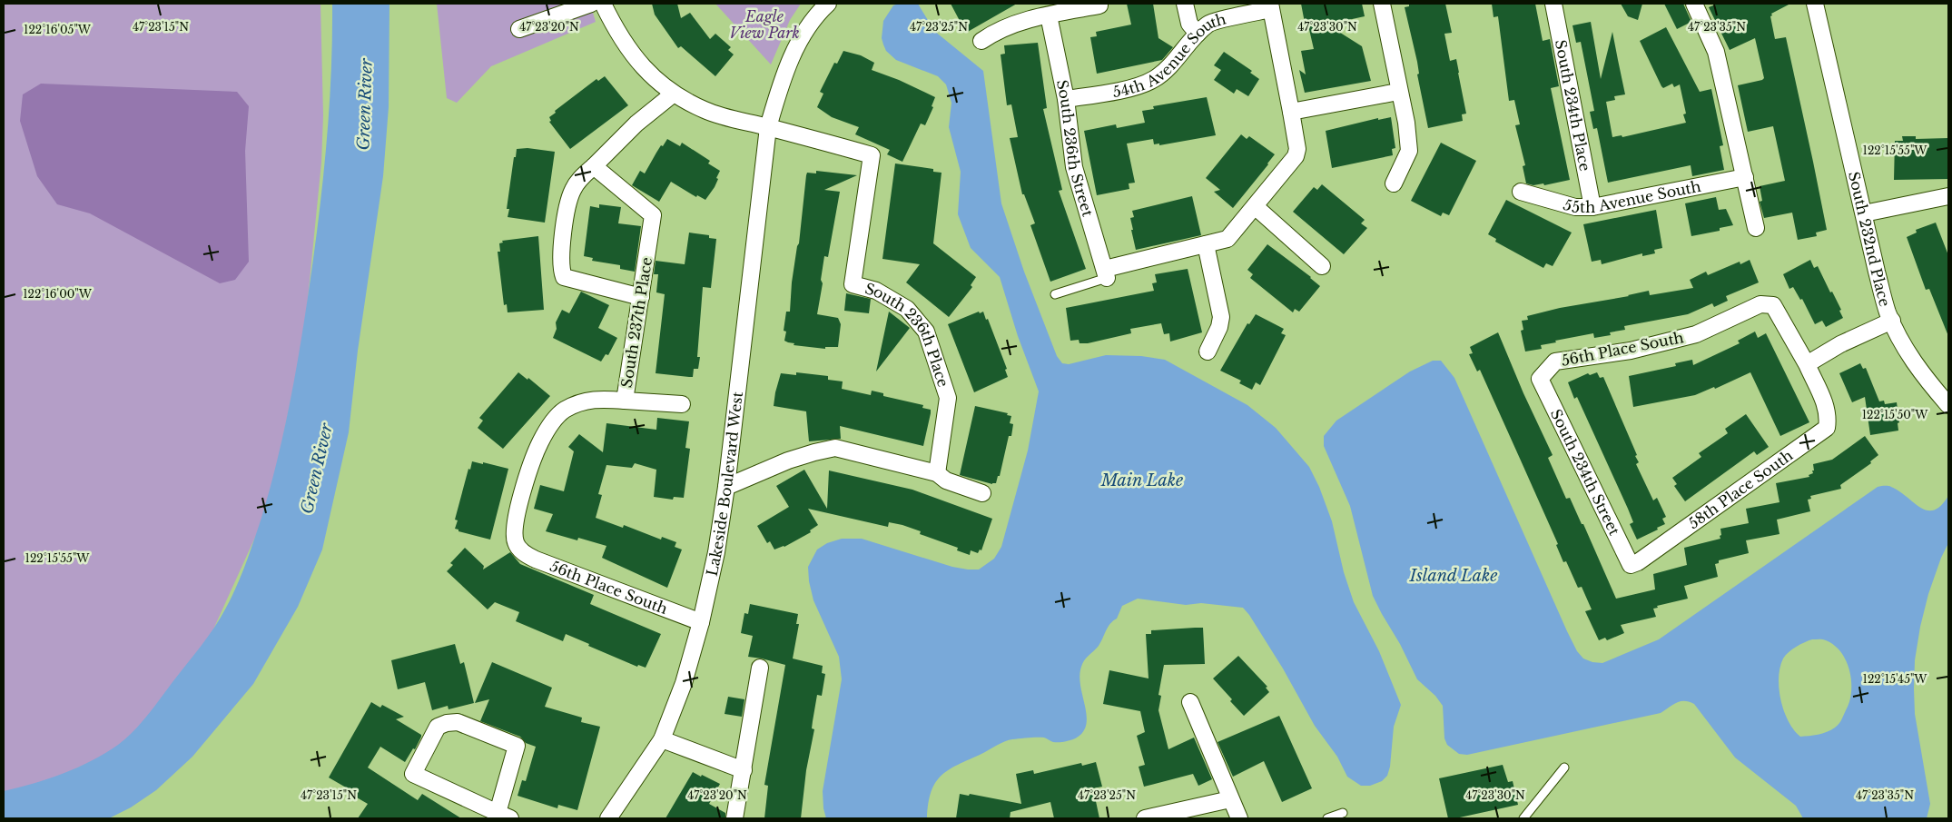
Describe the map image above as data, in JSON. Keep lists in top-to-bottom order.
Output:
{
  "streets": {
    "street": [
      "54th Avenue South",
      "South 234th Place",
      "South 236th Street",
      "55th Avenue South",
      "South 232nd Place",
      "South 237th Place",
      "South 236th Place",
      "56th Place South",
      "South 234th Street",
      "Lakeside Boulevard West",
      "58th Place South"
    ]
  },
  "crossings": [
    ["54th Avenue South", "South 236th Street"],
    ["South 234th Place", "55th Avenue South"],
    ["South 237th Place", "56th Place South"],
    ["South 236th Place", "Lakeside Boulevard West"],
    ["56th Place South", "South 234th Street"],
    ["56th Place South", "Lakeside Boulevard West"],
    ["56th Place South", "58th Place South"],
    ["South 234th Street", "58th Place South"]
  ],
  "water": ["Green River", "Main Lake", "Island Lake"],
  "parks": ["Eagle View Park"],
  "coordinates": [
    "47°23'15\"N",
    "47°23'20\"N",
    "47°23'25\"N",
    "47°23'30\"N",
    "47°23'35\"N",
    "122°16'05\"W",
    "122°15'55\"W",
    "122°16'00\"W",
    "122°15'50\"W",
    "122°15'45\"W"
  ]
}
